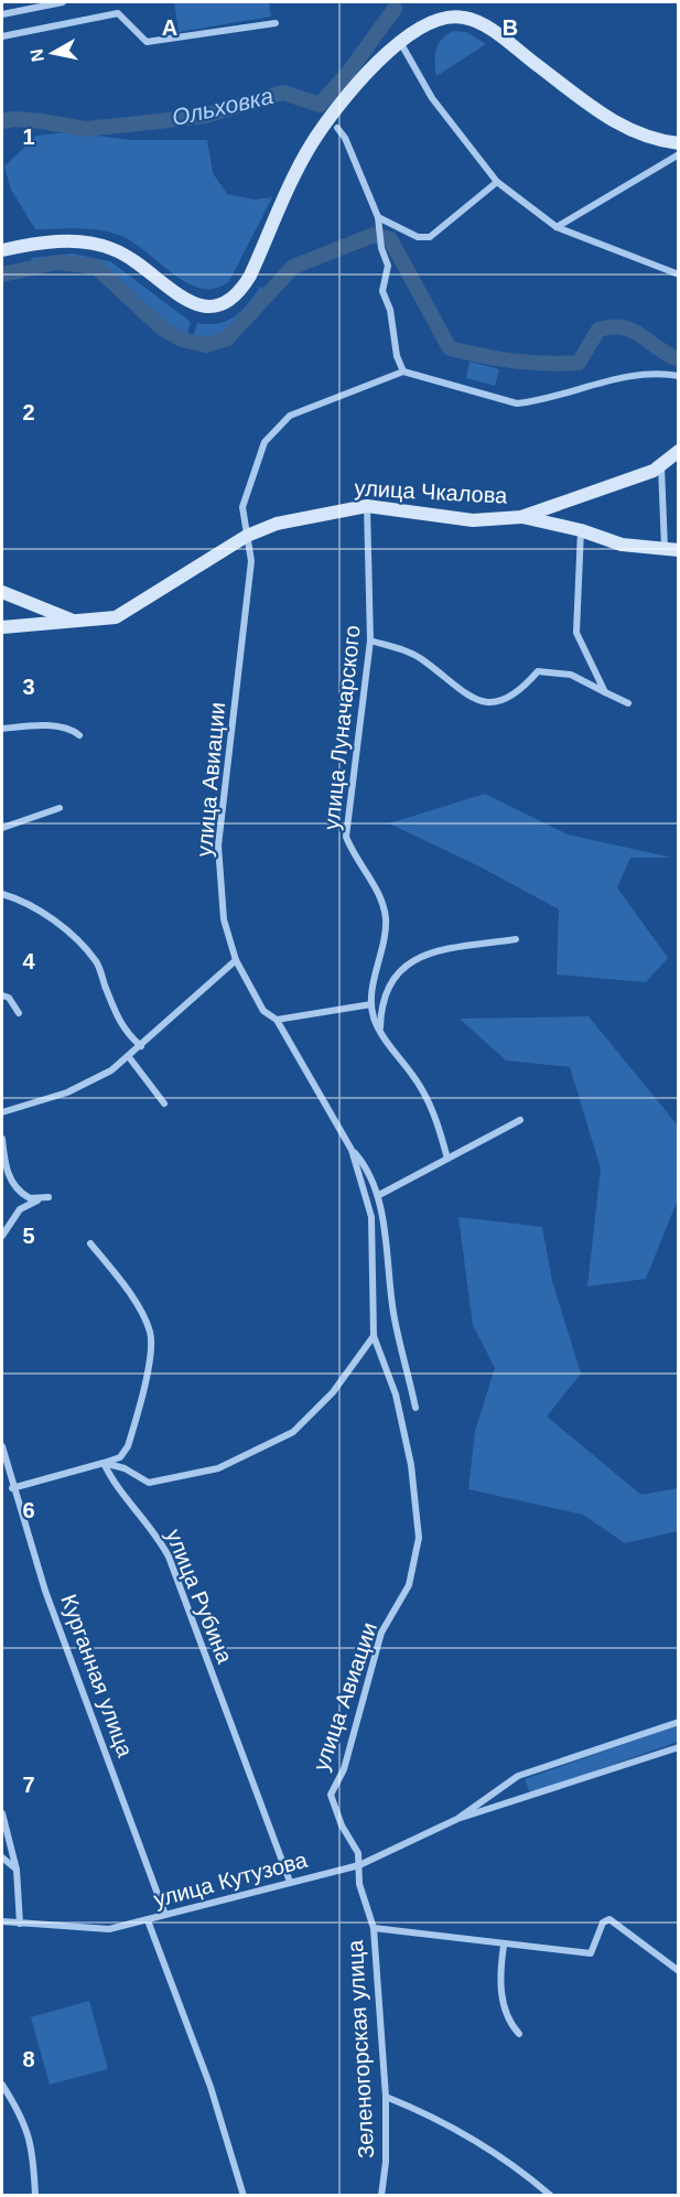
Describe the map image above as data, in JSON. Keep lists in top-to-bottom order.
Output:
{
  "streets": {
    "street": [
      "улица Чкалова",
      "улица Луначарского",
      "улица Авиации",
      "улица Рубина",
      "Курганная улица",
      "улица Кутузова",
      "Зеленогорская улица"
    ]
  },
  "crossings": [
    ["улица Чкалова", "улица Луначарского"],
    ["улица Чкалова", "улица Авиации"],
    ["улица Авиации", "улица Кутузова"],
    ["улица Авиации", "Зеленогорская улица"],
    ["улица Рубина", "улица Кутузова"],
    ["Курганная улица", "улица Кутузова"],
    ["улица Кутузова", "Зеленогорская улица"]
  ],
  "water": ["Ольховка"],
  "north": "left",
  "grid": {
    "columns": ["A", "B"],
    "rows": [
      "1",
      "2",
      "3",
      "4",
      "5",
      "6",
      "7",
      "8"
    ]
  }
}
